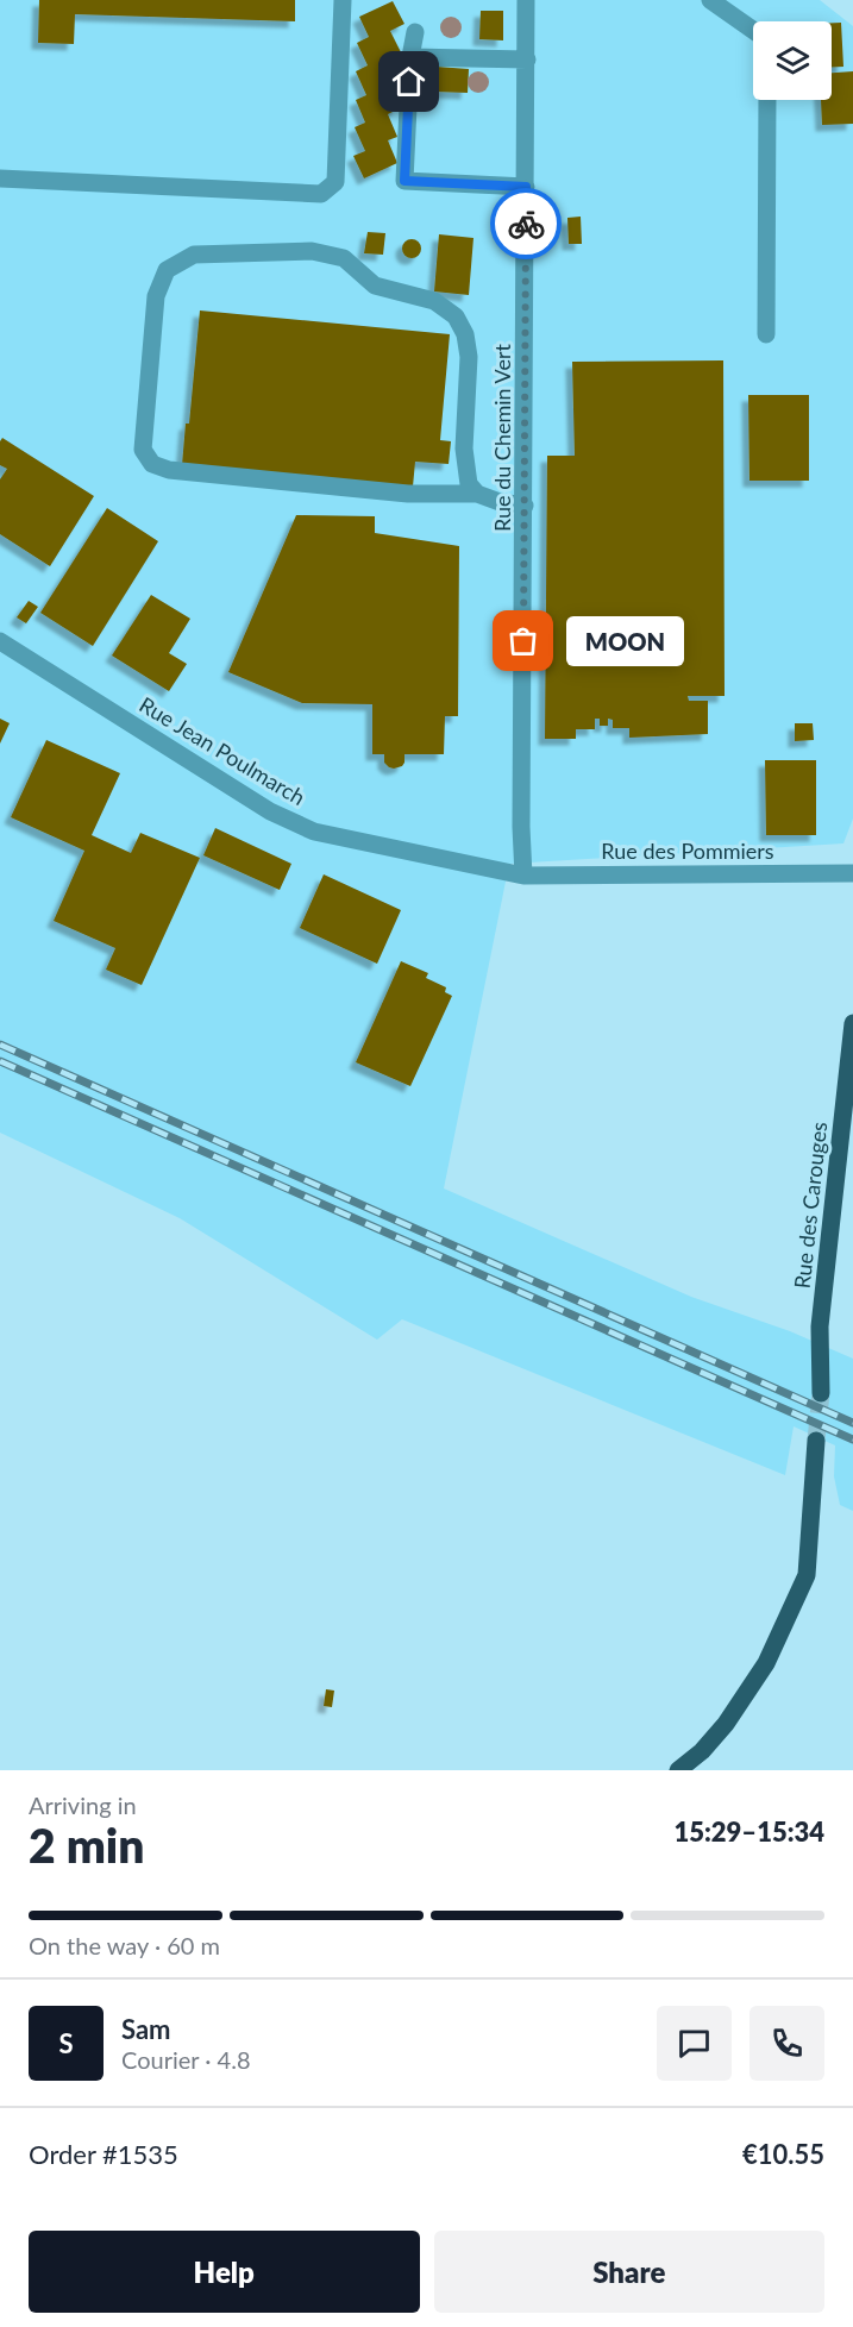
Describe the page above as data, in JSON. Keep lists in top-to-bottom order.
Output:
{
  "streets": {
    "main road": ["Rue des Carouges"],
    "street": ["Rue du Chemin Vert", "Rue Jean Poulmarch", "Rue des Pommiers"]
  },
  "crossings": [
    ["Rue du Chemin Vert", "Rue Jean Poulmarch"],
    ["Rue du Chemin Vert", "Rue des Pommiers"],
    ["Rue Jean Poulmarch", "Rue des Pommiers"]
  ],
  "places": ["MOON"],
  "page": {
    "bubble": "MOON",
    "heading": ["2 min", "Arriving in", "15:29–15:34"],
    "panel": [
      "Sam",
      "Courier · 4.8",
      "Order #1535",
      "€10.55"
    ],
    "bar": "On the way · 60 m",
    "round": "S",
    "buttons": ["Help", "Share"]
  }
}
